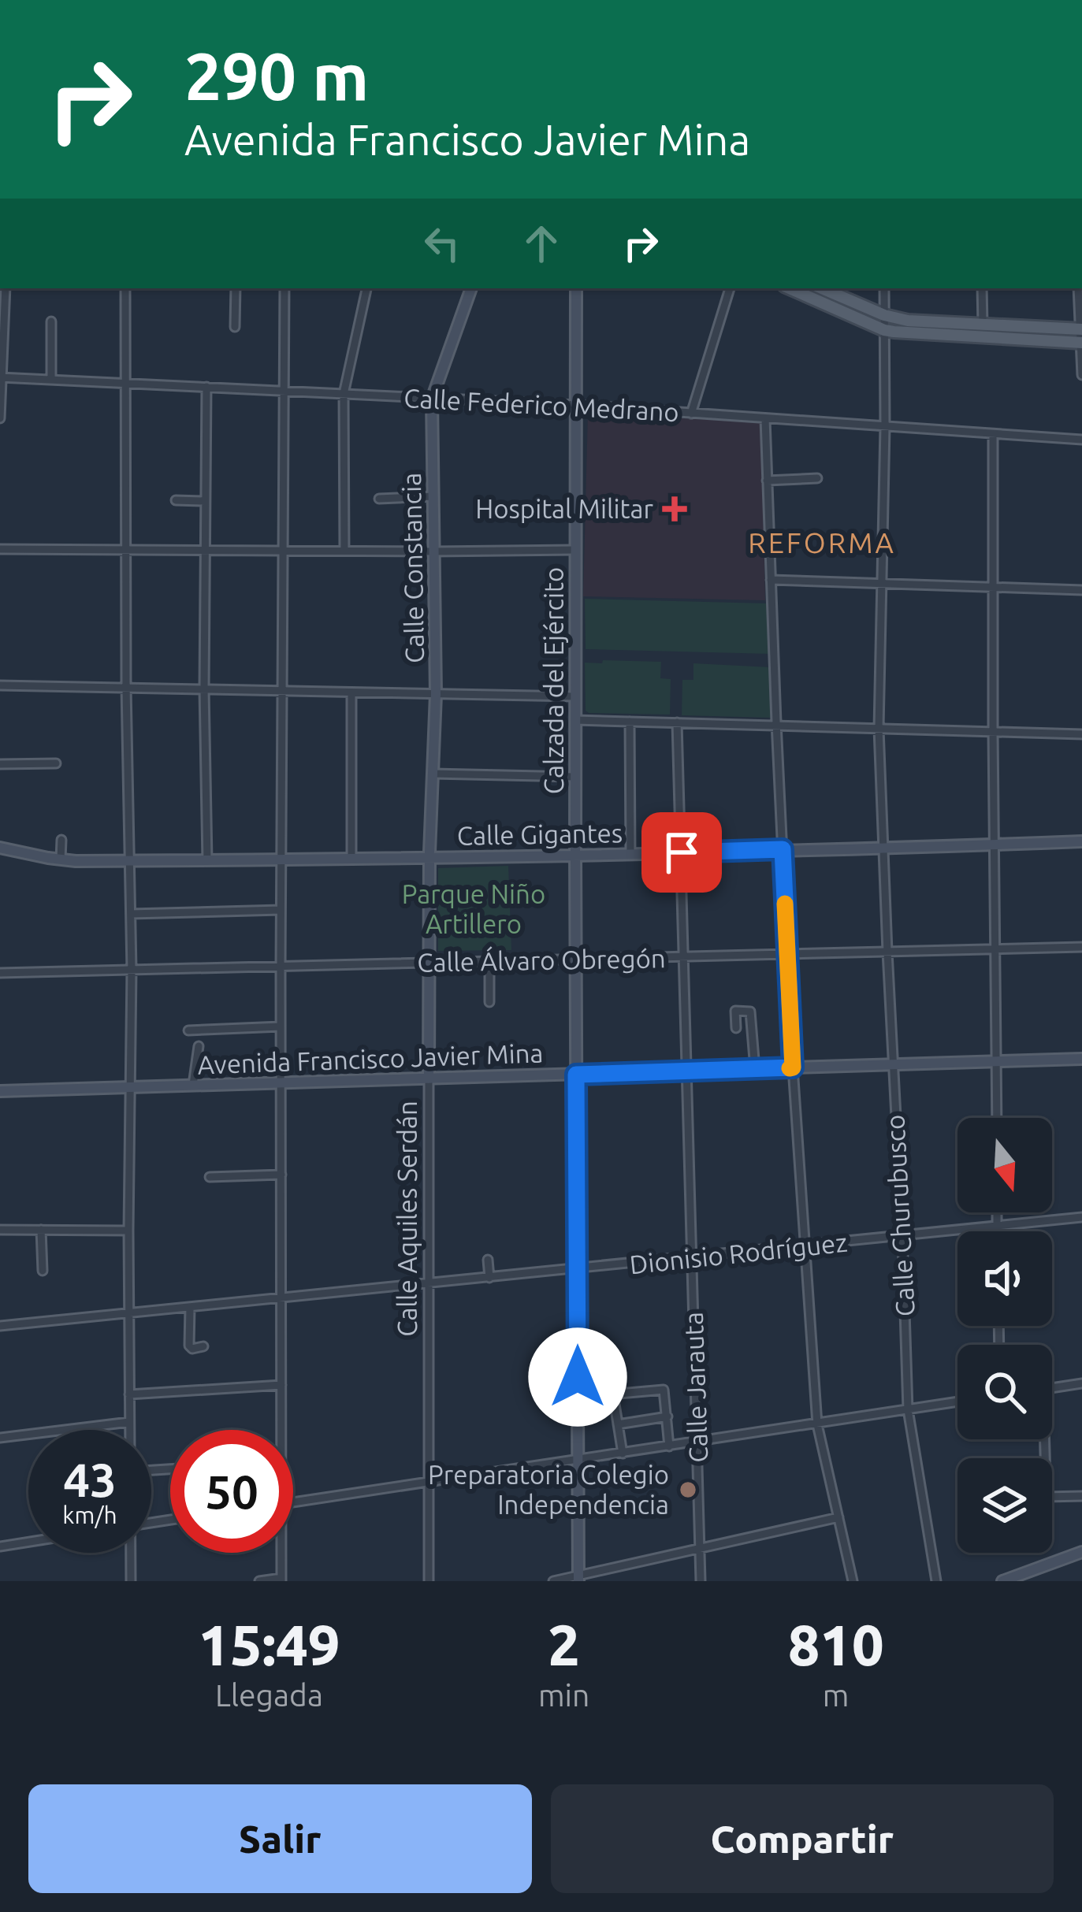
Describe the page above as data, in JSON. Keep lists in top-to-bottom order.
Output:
{
  "streets": {
    "main road": [
      "Calle Constancia",
      "Calzada del Ejército",
      "Calle Gigantes",
      "Avenida Francisco Javier Mina",
      "Calle Aquiles Serdán"
    ],
    "street": [
      "Calle Federico Medrano",
      "Calle Álvaro Obregón",
      "Calle Churubusco",
      "Dionisio Rodríguez",
      "Calle Jarauta"
    ]
  },
  "crossings": [
    ["Calle Federico Medrano", "Calle Constancia"],
    ["Calle Federico Medrano", "Calzada del Ejército"],
    ["Calle Federico Medrano", "Calle Churubusco"],
    ["Calle Constancia", "Calle Gigantes"],
    ["Calle Constancia", "Calle Aquiles Serdán"],
    ["Calzada del Ejército", "Calle Gigantes"],
    ["Calzada del Ejército", "Calle Álvaro Obregón"],
    ["Calzada del Ejército", "Avenida Francisco Javier Mina"],
    ["Calzada del Ejército", "Dionisio Rodríguez"],
    ["Calle Gigantes", "Calle Churubusco"],
    ["Calle Gigantes", "Calle Aquiles Serdán"],
    ["Calle Gigantes", "Calle Jarauta"],
    ["Calle Álvaro Obregón", "Calle Churubusco"],
    ["Calle Álvaro Obregón", "Calle Aquiles Serdán"],
    ["Calle Álvaro Obregón", "Calle Jarauta"],
    ["Avenida Francisco Javier Mina", "Calle Churubusco"],
    ["Avenida Francisco Javier Mina", "Calle Aquiles Serdán"],
    ["Avenida Francisco Javier Mina", "Calle Jarauta"],
    ["Calle Churubusco", "Dionisio Rodríguez"],
    ["Calle Aquiles Serdán", "Dionisio Rodríguez"],
    ["Dionisio Rodríguez", "Calle Jarauta"]
  ],
  "districts": ["REFORMA"],
  "parks": ["Parque Niño Artillero"],
  "places": {
    "health": ["Hospital Militar"],
    "other": ["Preparatoria Colegio Independencia"]
  },
  "north": "bottom",
  "page": {
    "turn": ["290 m", "Avenida Francisco Javier Mina"],
    "speed": "43 km/h",
    "limit": "50",
    "eta": [
      "15:49",
      "Llegada",
      "2",
      "min",
      "810",
      "m"
    ],
    "buttons": ["Salir", "Compartir"]
  }
}
